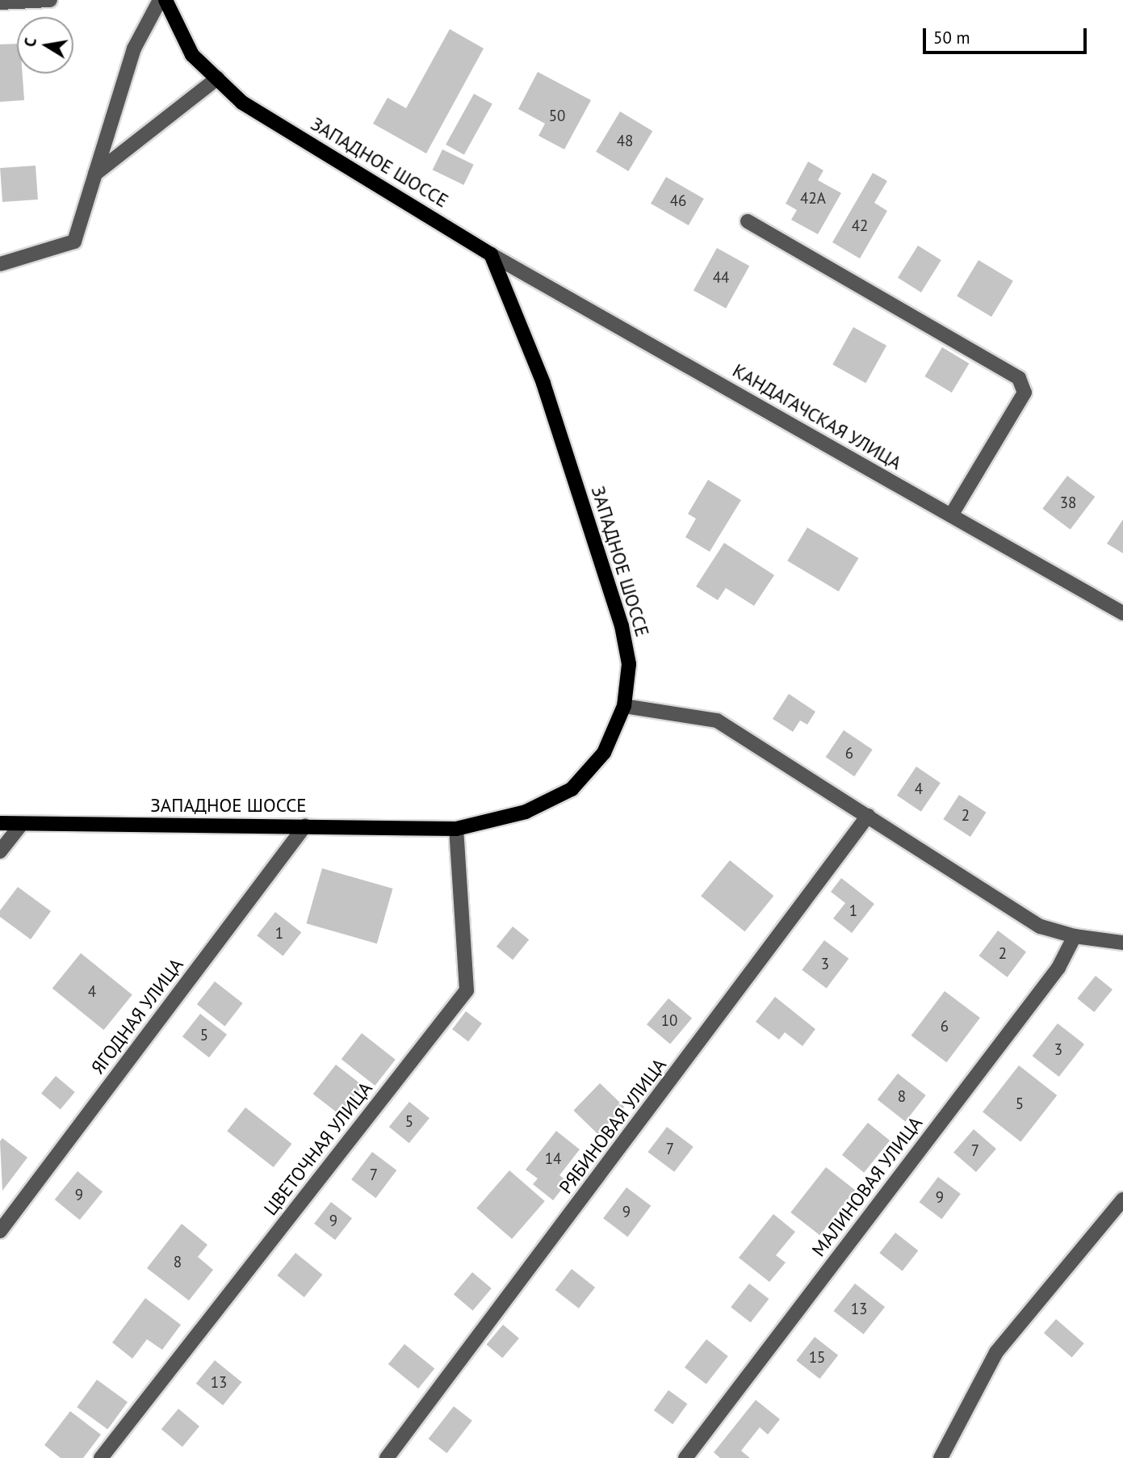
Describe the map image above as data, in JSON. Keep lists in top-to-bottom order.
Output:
{
  "streets": {
    "main road": ["ЗАПАДНОЕ ШОССЕ"],
    "street": [
      "КАНДАГАЧСКАЯ УЛИЦА",
      "ЯГОДНАЯ УЛИЦА",
      "РЯБИНОВАЯ УЛИЦА",
      "ЦВЕТОЧНАЯ УЛИЦА",
      "МАЛИНОВАЯ УЛИЦА"
    ]
  },
  "crossings": [
    ["ЗАПАДНОЕ ШОССЕ", "КАНДАГАЧСКАЯ УЛИЦА"],
    ["ЗАПАДНОЕ ШОССЕ", "ЯГОДНАЯ УЛИЦА"],
    ["ЗАПАДНОЕ ШОССЕ", "ЦВЕТОЧНАЯ УЛИЦА"]
  ],
  "house_numbers": [
    "50",
    "48",
    "42А",
    "46",
    "42",
    "44",
    "38",
    "6",
    "4",
    "2",
    "1",
    "1",
    "2",
    "3",
    "4",
    "10",
    "6",
    "5",
    "3",
    "8",
    "5",
    "5",
    "7",
    "7",
    "14",
    "7",
    "9",
    "9",
    "9",
    "9",
    "8",
    "13",
    "15",
    "13"
  ],
  "scale_bar": "50 m",
  "north": "left"
}
